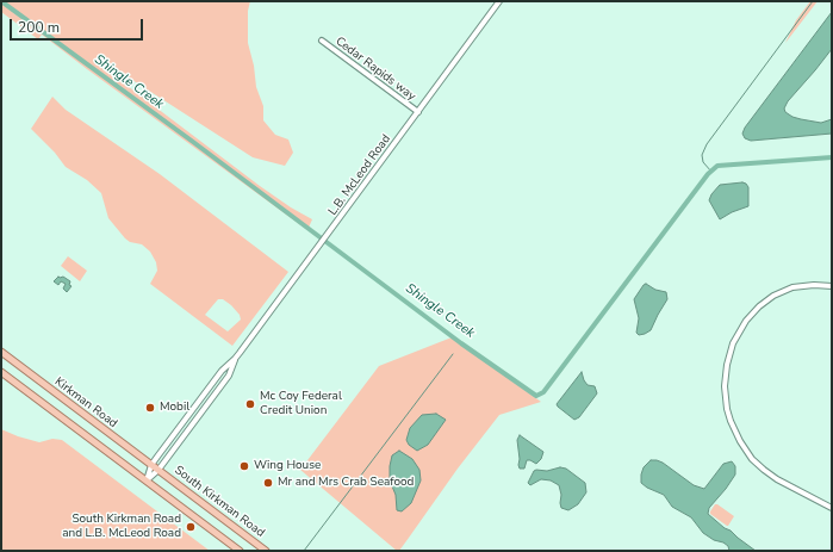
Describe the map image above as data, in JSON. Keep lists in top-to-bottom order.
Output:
{
  "streets": {
    "main road": ["Kirkman Road", "South Kirkman Road"],
    "street": ["Cedar Rapids way", "L.B. McLeod Road"]
  },
  "crossings": [
    ["Cedar Rapids way", "L.B. McLeod Road"],
    ["L.B. McLeod Road", "Kirkman Road"],
    ["L.B. McLeod Road", "South Kirkman Road"],
    ["Kirkman Road", "South Kirkman Road"]
  ],
  "water": ["Shingle Creek"],
  "places": [
    "Mc Coy Federal Credit Union",
    "Mobil",
    "Wing House",
    "Mr and Mrs Crab Seafood",
    "South Kirkman Road and L.B. McLeod Road"
  ],
  "scale_bar": "200 m"
}
